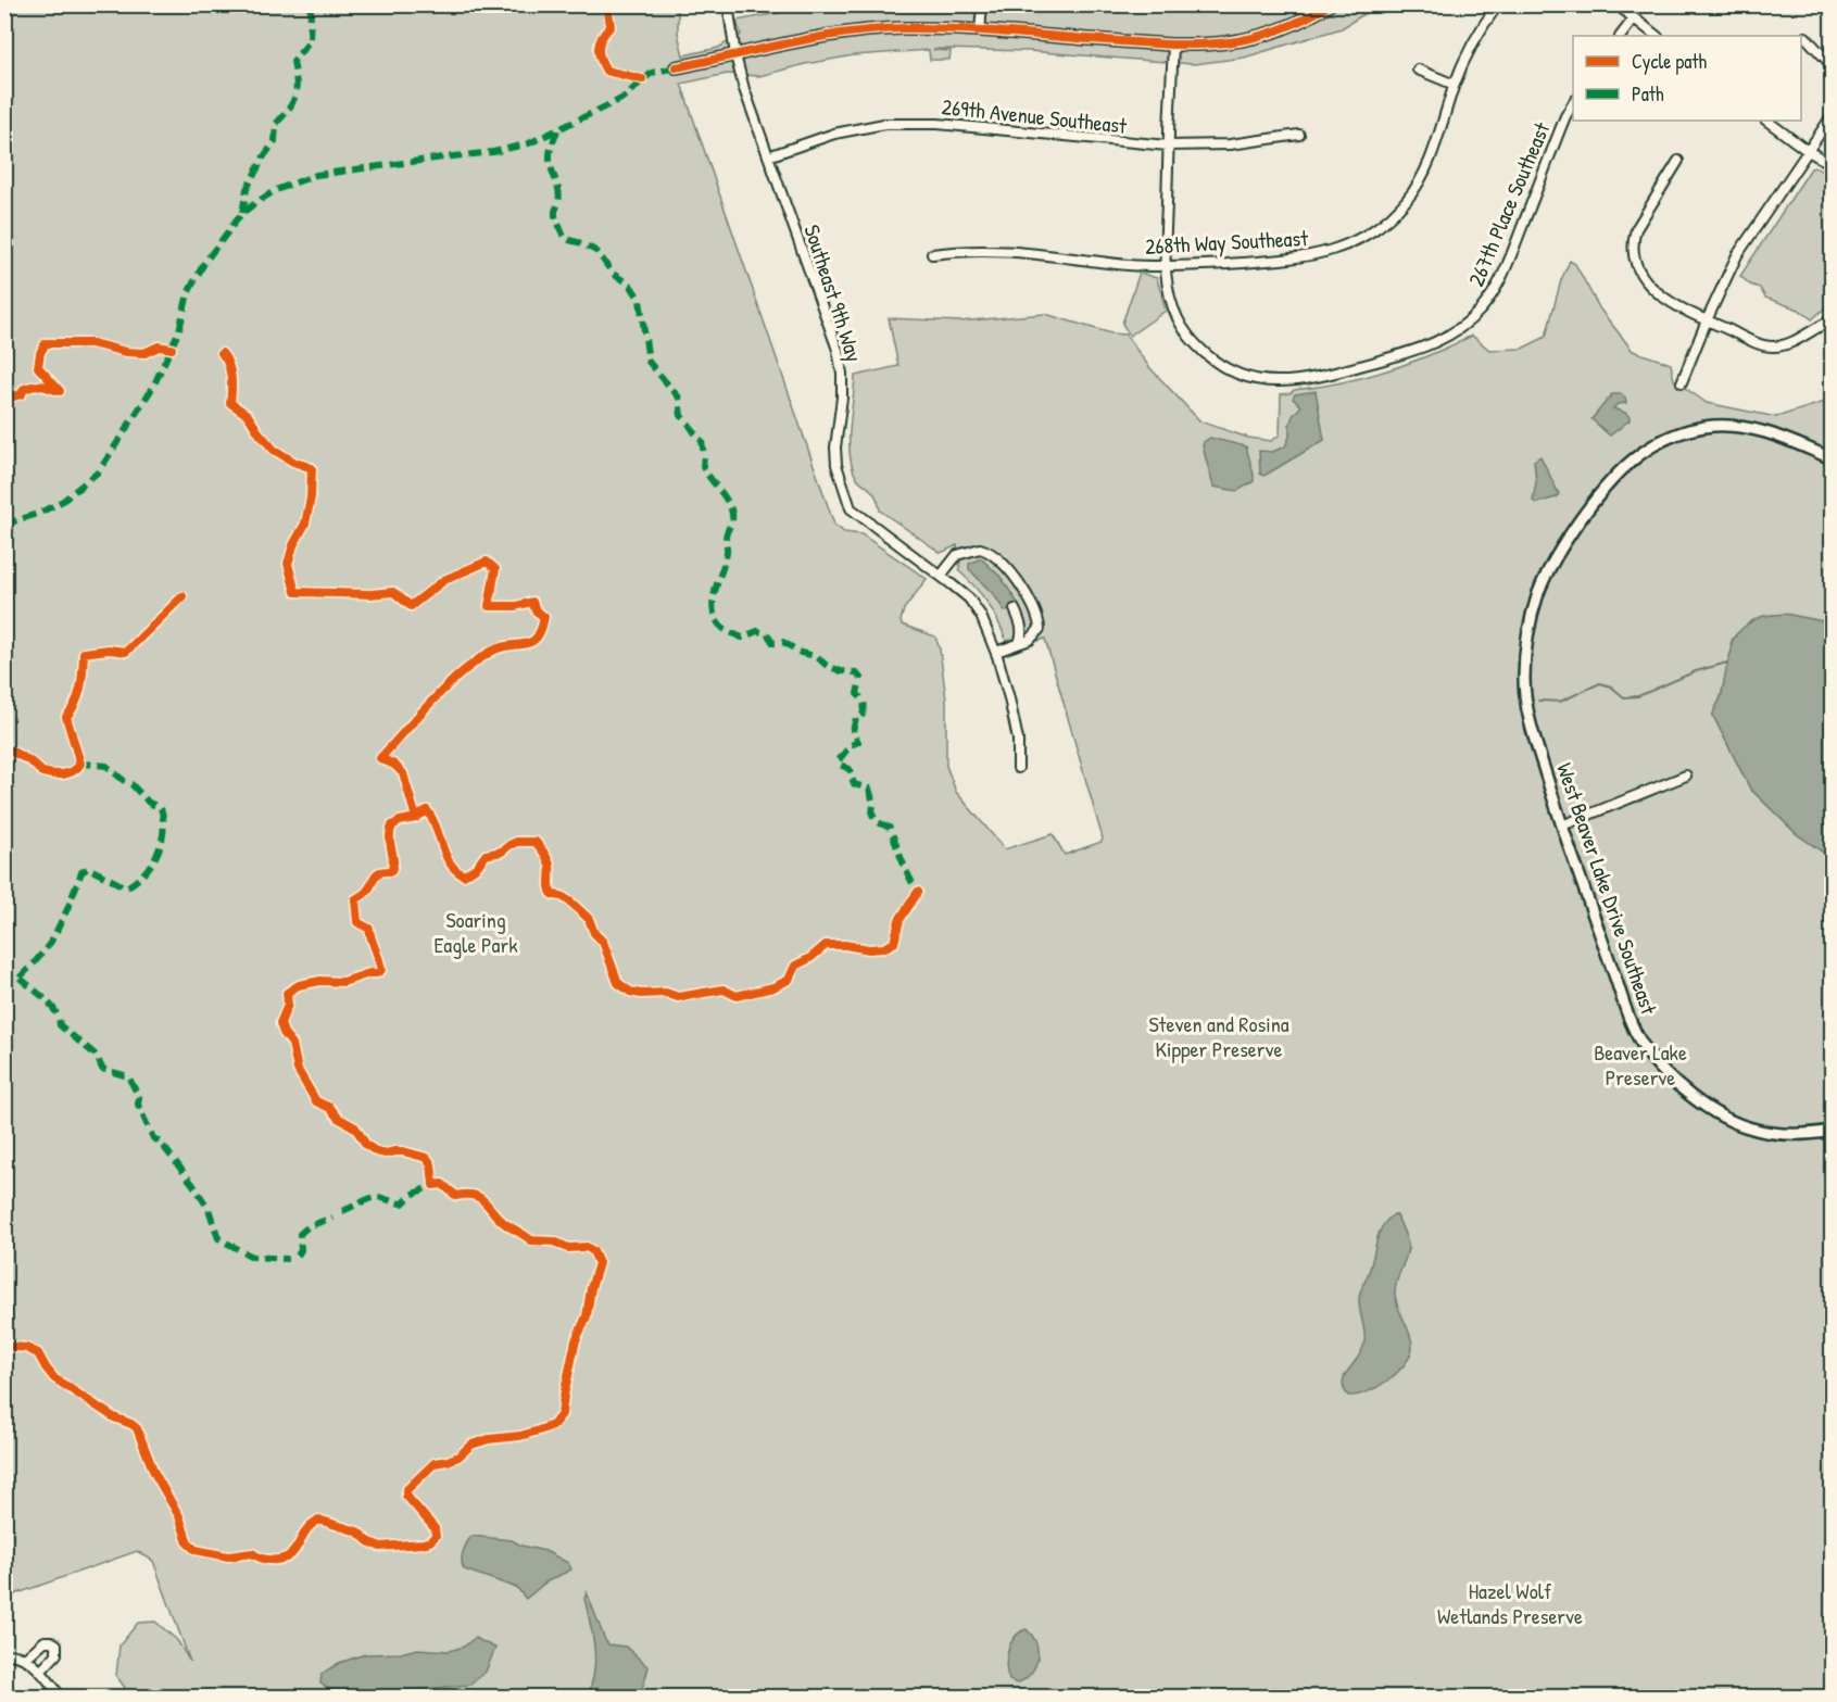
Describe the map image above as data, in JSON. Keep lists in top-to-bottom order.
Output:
{
  "streets": {
    "street": [
      "269th Avenue Southeast",
      "267th Place Southeast",
      "268th Way Southeast",
      "Southeast 9th Way",
      "West Beaver Lake Drive Southeast"
    ]
  },
  "crossings": [
    ["269th Avenue Southeast", "267th Place Southeast"],
    ["269th Avenue Southeast", "Southeast 9th Way"],
    ["267th Place Southeast", "268th Way Southeast"]
  ],
  "parks": [
    "Soaring Eagle Park",
    "Steven and Rosina Kipper Preserve",
    "Beaver Lake Preserve",
    "Hazel Wolf Wetlands Preserve"
  ],
  "legend": ["Cycle path", "Path"]
}
